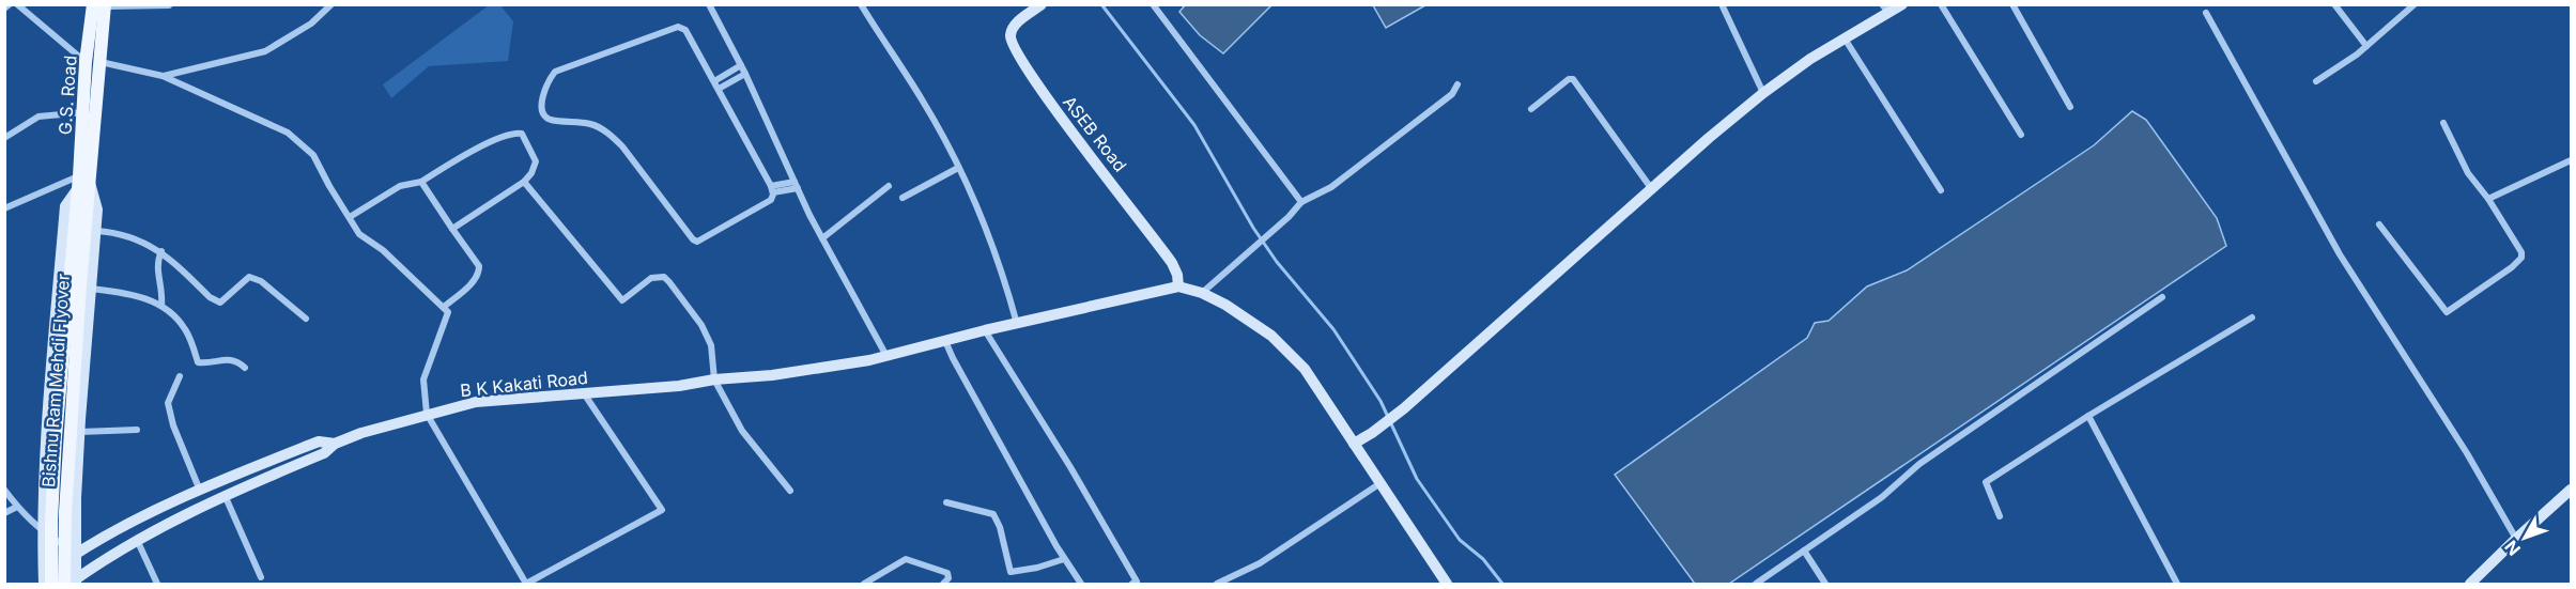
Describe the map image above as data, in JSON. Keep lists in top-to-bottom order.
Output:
{
  "streets": {
    "main road": [
      "G.S. Road",
      "ASEB Road",
      "Bishnu Ram Mehdi Flyover",
      "B K Kakati Road"
    ]
  },
  "crossings": [
    ["G.S. Road", "Bishnu Ram Mehdi Flyover"],
    ["ASEB Road", "B K Kakati Road"],
    ["Bishnu Ram Mehdi Flyover", "B K Kakati Road"]
  ],
  "north": "bottom left"
}
